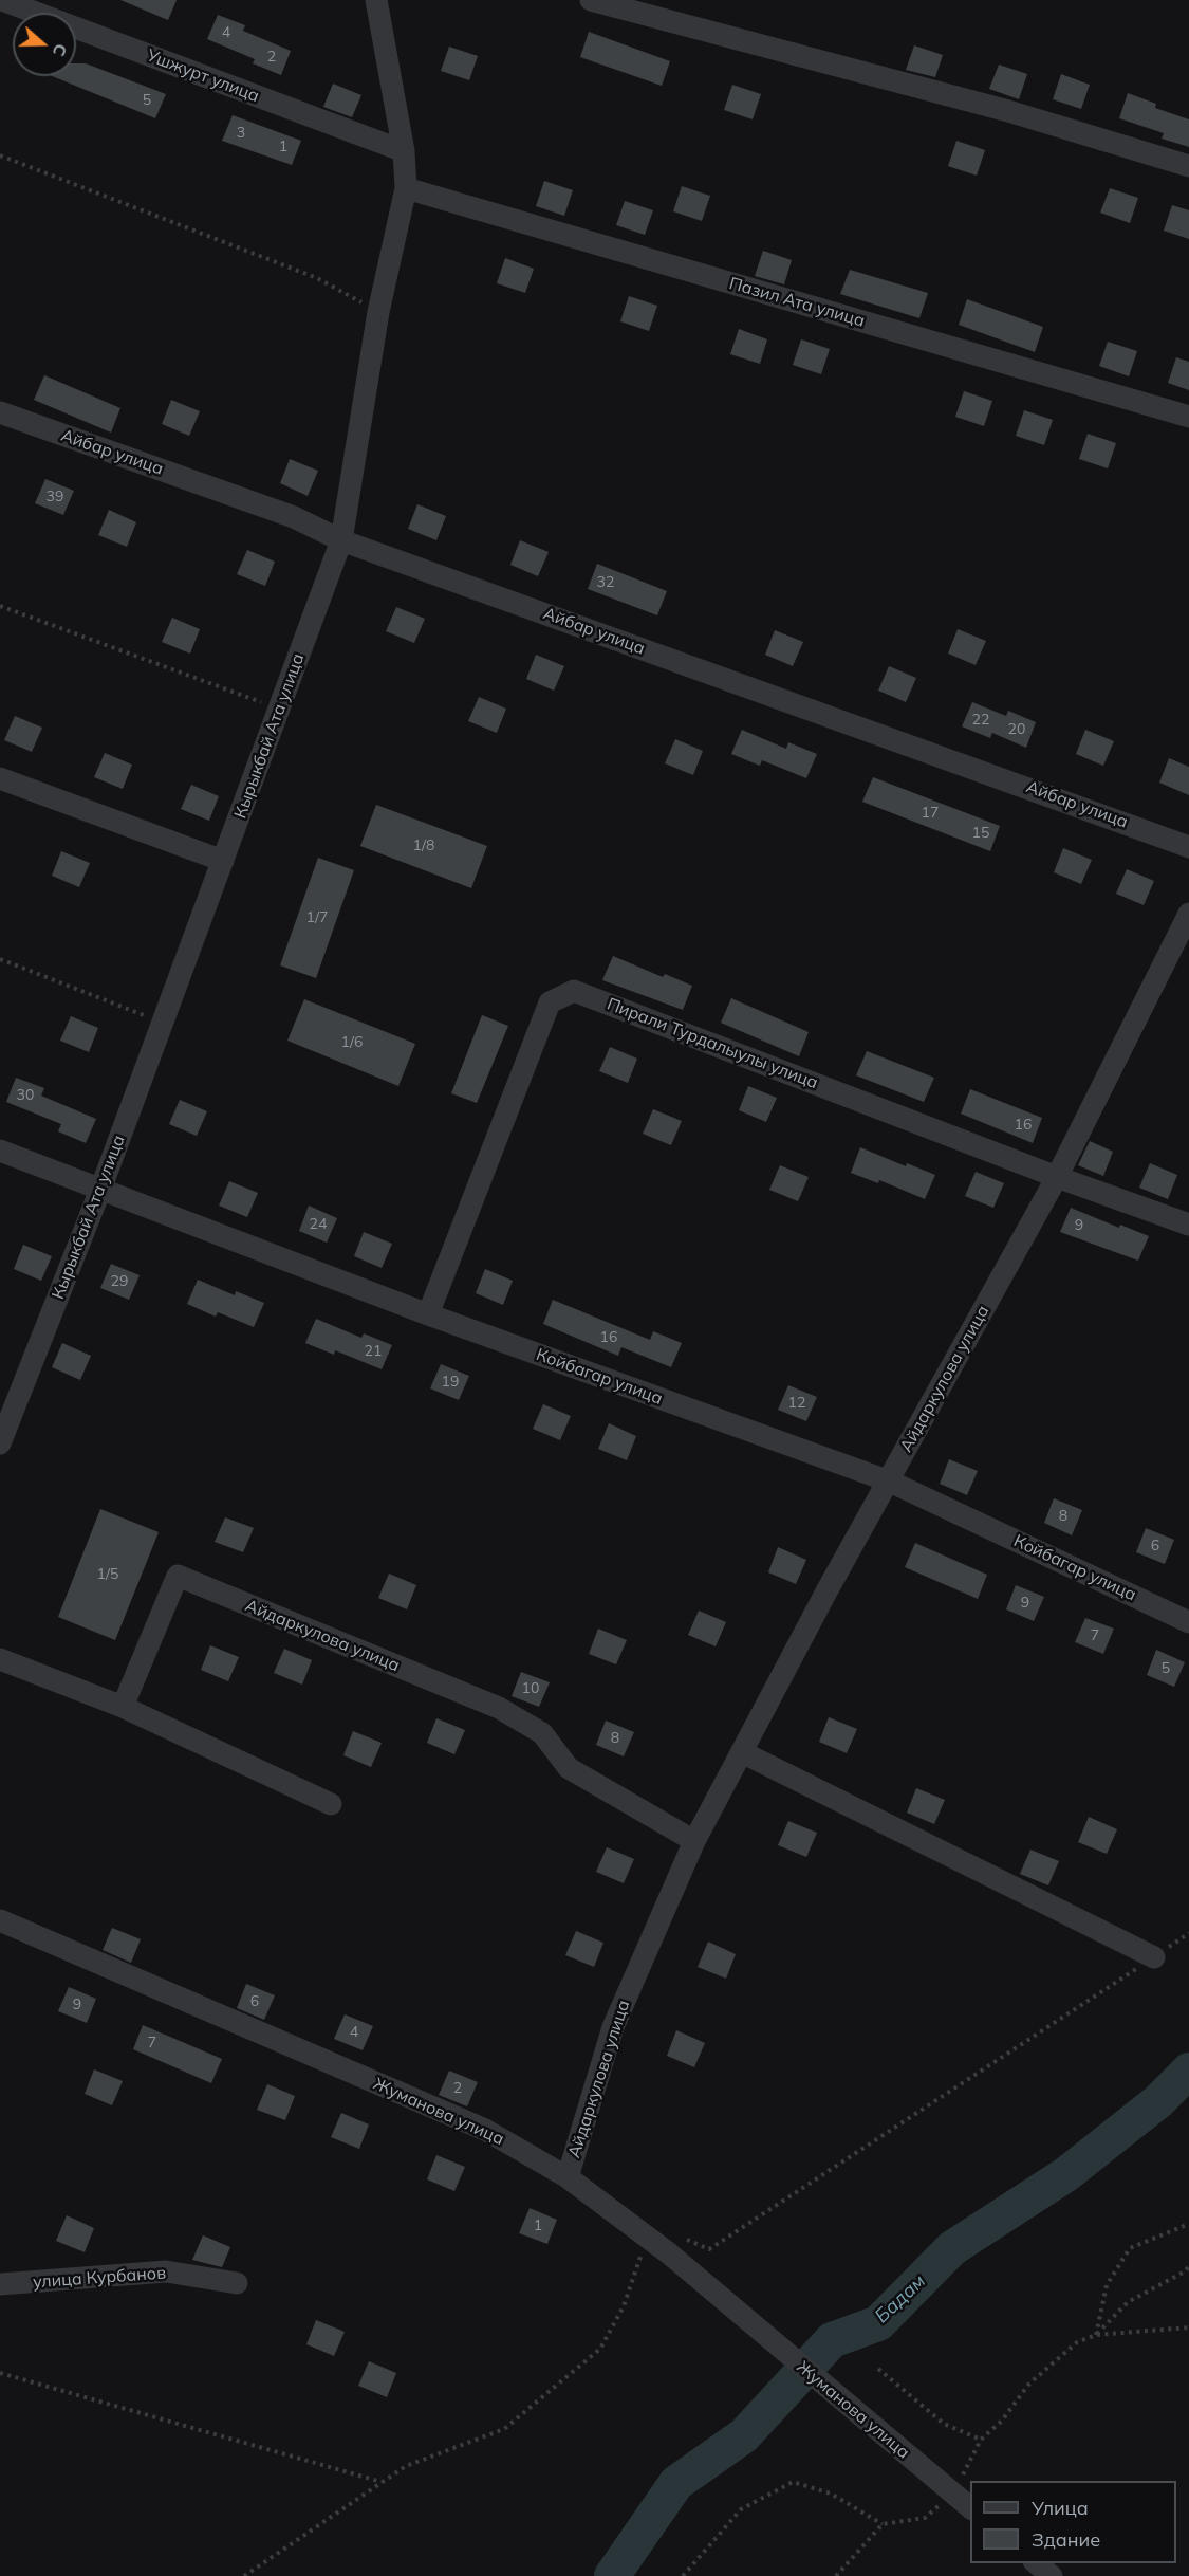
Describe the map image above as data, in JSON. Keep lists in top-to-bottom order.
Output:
{
  "streets": {
    "street": [
      "Ушжурт улица",
      "Пазил Ата улица",
      "Айбар улица",
      "Кырыкбай Ата улица",
      "Пирали Турдалыулы улица",
      "Койбагар улица",
      "Айдаркулова улица",
      "Жуманова улица",
      "улица Курбанов"
    ]
  },
  "crossings": [
    ["Ушжурт улица", "Кырыкбай Ата улица"],
    ["Пазил Ата улица", "Кырыкбай Ата улица"],
    ["Айбар улица", "Кырыкбай Ата улица"],
    ["Кырыкбай Ата улица", "Койбагар улица"],
    ["Пирали Турдалыулы улица", "Койбагар улица"],
    ["Пирали Турдалыулы улица", "Айдаркулова улица"],
    ["Койбагар улица", "Айдаркулова улица"],
    ["Айдаркулова улица", "Жуманова улица"]
  ],
  "water": ["Бадам"],
  "house_numbers": [
    "4",
    "2",
    "5",
    "3",
    "1",
    "39",
    "32",
    "22",
    "20",
    "17",
    "15",
    "1/8",
    "1/7",
    "1/6",
    "30",
    "16",
    "24",
    "9",
    "29",
    "16",
    "21",
    "19",
    "12",
    "8",
    "6",
    "1/5",
    "9",
    "7",
    "5",
    "10",
    "8",
    "6",
    "9",
    "4",
    "7",
    "2",
    "1"
  ],
  "legend": ["Улица", "Здание"],
  "north": "right"
}
